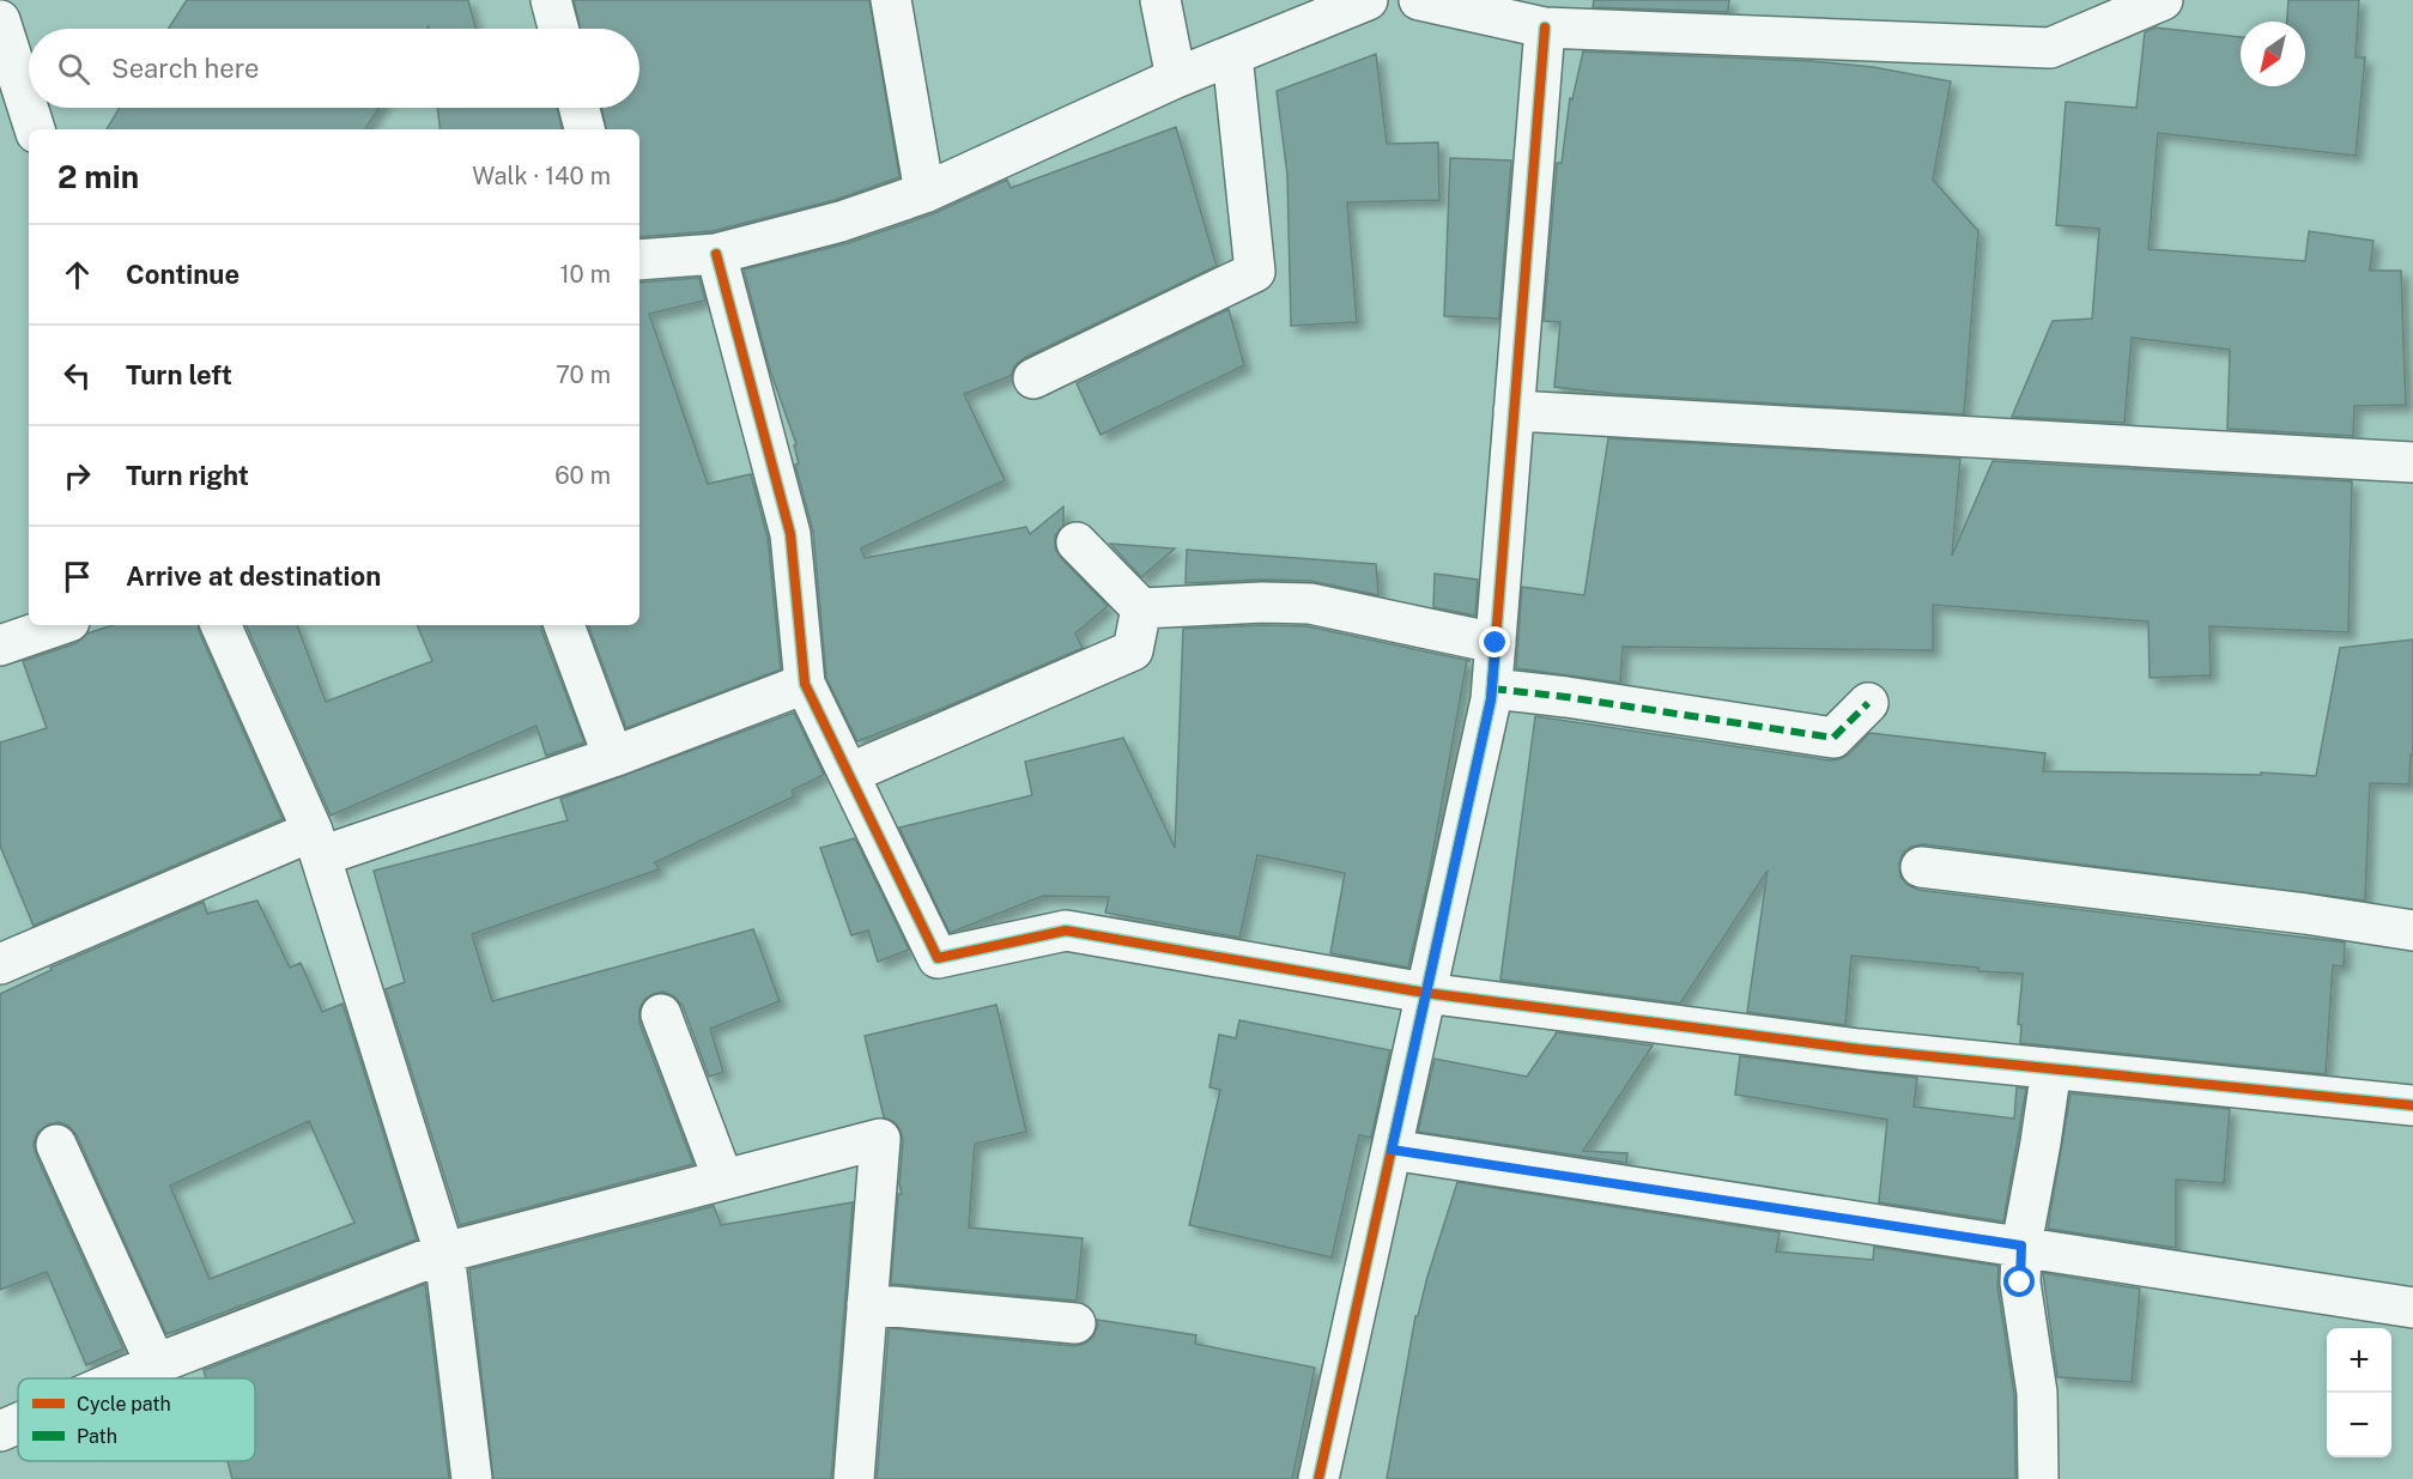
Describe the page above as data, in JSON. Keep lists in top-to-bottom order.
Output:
{
  "legend": ["Cycle path", "Path"],
  "north": "bottom left",
  "page": {
    "search": "Search here",
    "heading": ["2 min", "Walk · 140 m"],
    "list": [
      ["Continue", "10 m"],
      ["Turn left", "70 m"],
      ["Turn right", "60 m"],
      "Arrive at destination"
    ],
    "map_buttons": ["+", "−"]
  }
}
